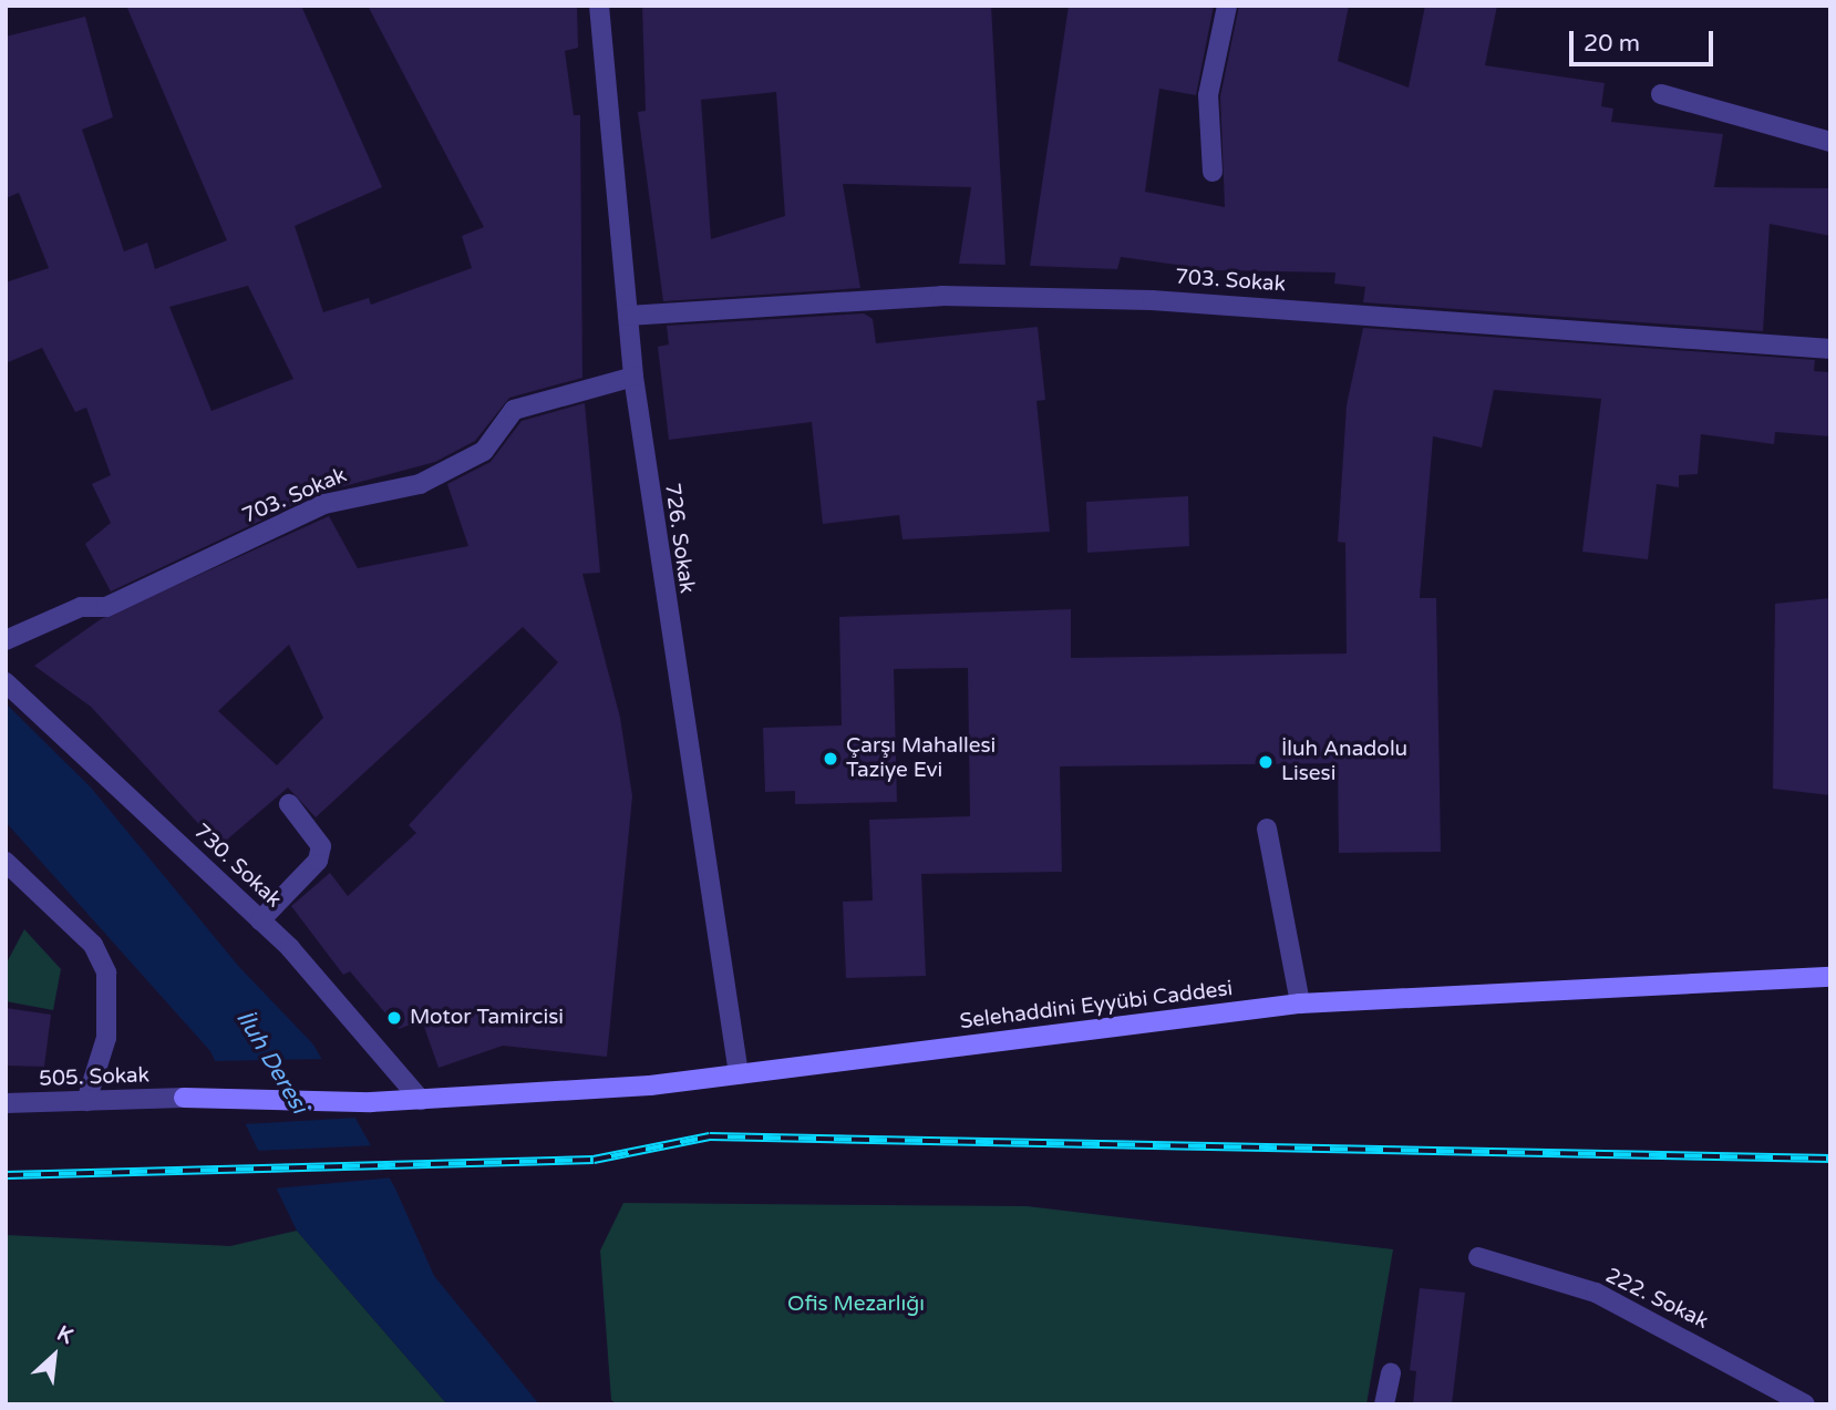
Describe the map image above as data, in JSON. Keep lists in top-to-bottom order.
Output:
{
  "streets": {
    "main road": ["Selehaddini Eyyübi Caddesi"],
    "street": [
      "703. Sokak",
      "726. Sokak",
      "730. Sokak",
      "505. Sokak",
      "222. Sokak"
    ]
  },
  "crossings": [
    ["703. Sokak", "726. Sokak"],
    ["726. Sokak", "Selehaddini Eyyübi Caddesi"],
    ["730. Sokak", "Selehaddini Eyyübi Caddesi"],
    ["Selehaddini Eyyübi Caddesi", "505. Sokak"]
  ],
  "water": ["İluh Deresi"],
  "parks": ["Ofis Mezarlığı"],
  "places": ["Çarşı Mahallesi Taziye Evi", "İluh Anadolu Lisesi", "Motor Tamircisi"],
  "scale_bar": "20 m",
  "north": "top right"
}
